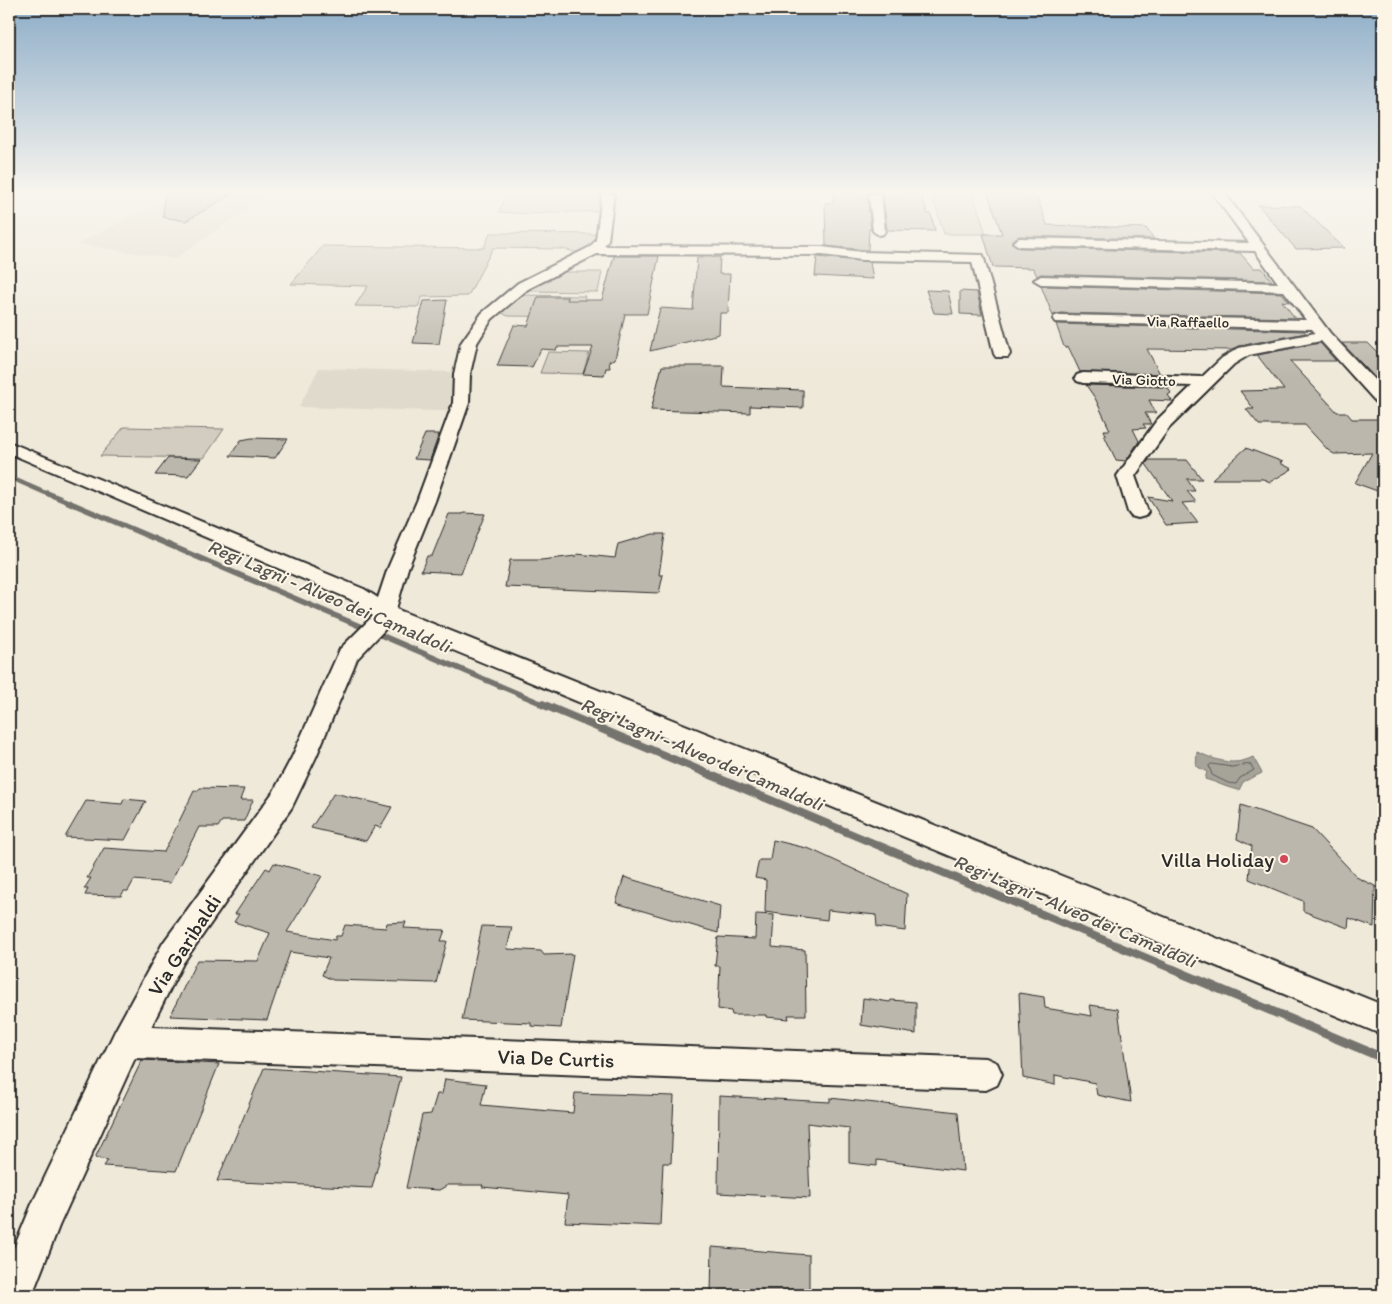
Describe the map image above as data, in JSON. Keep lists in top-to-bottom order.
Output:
{
  "streets": {
    "street": [
      "Via Raffaello",
      "Via Giotto",
      "Via Garibaldi",
      "Via De Curtis"
    ]
  },
  "crossings": [
    ["Via Garibaldi", "Via De Curtis"]
  ],
  "water": ["Regi Lagni - Alveo dei Camaldoli"],
  "places": ["Villa Holiday"]
}
